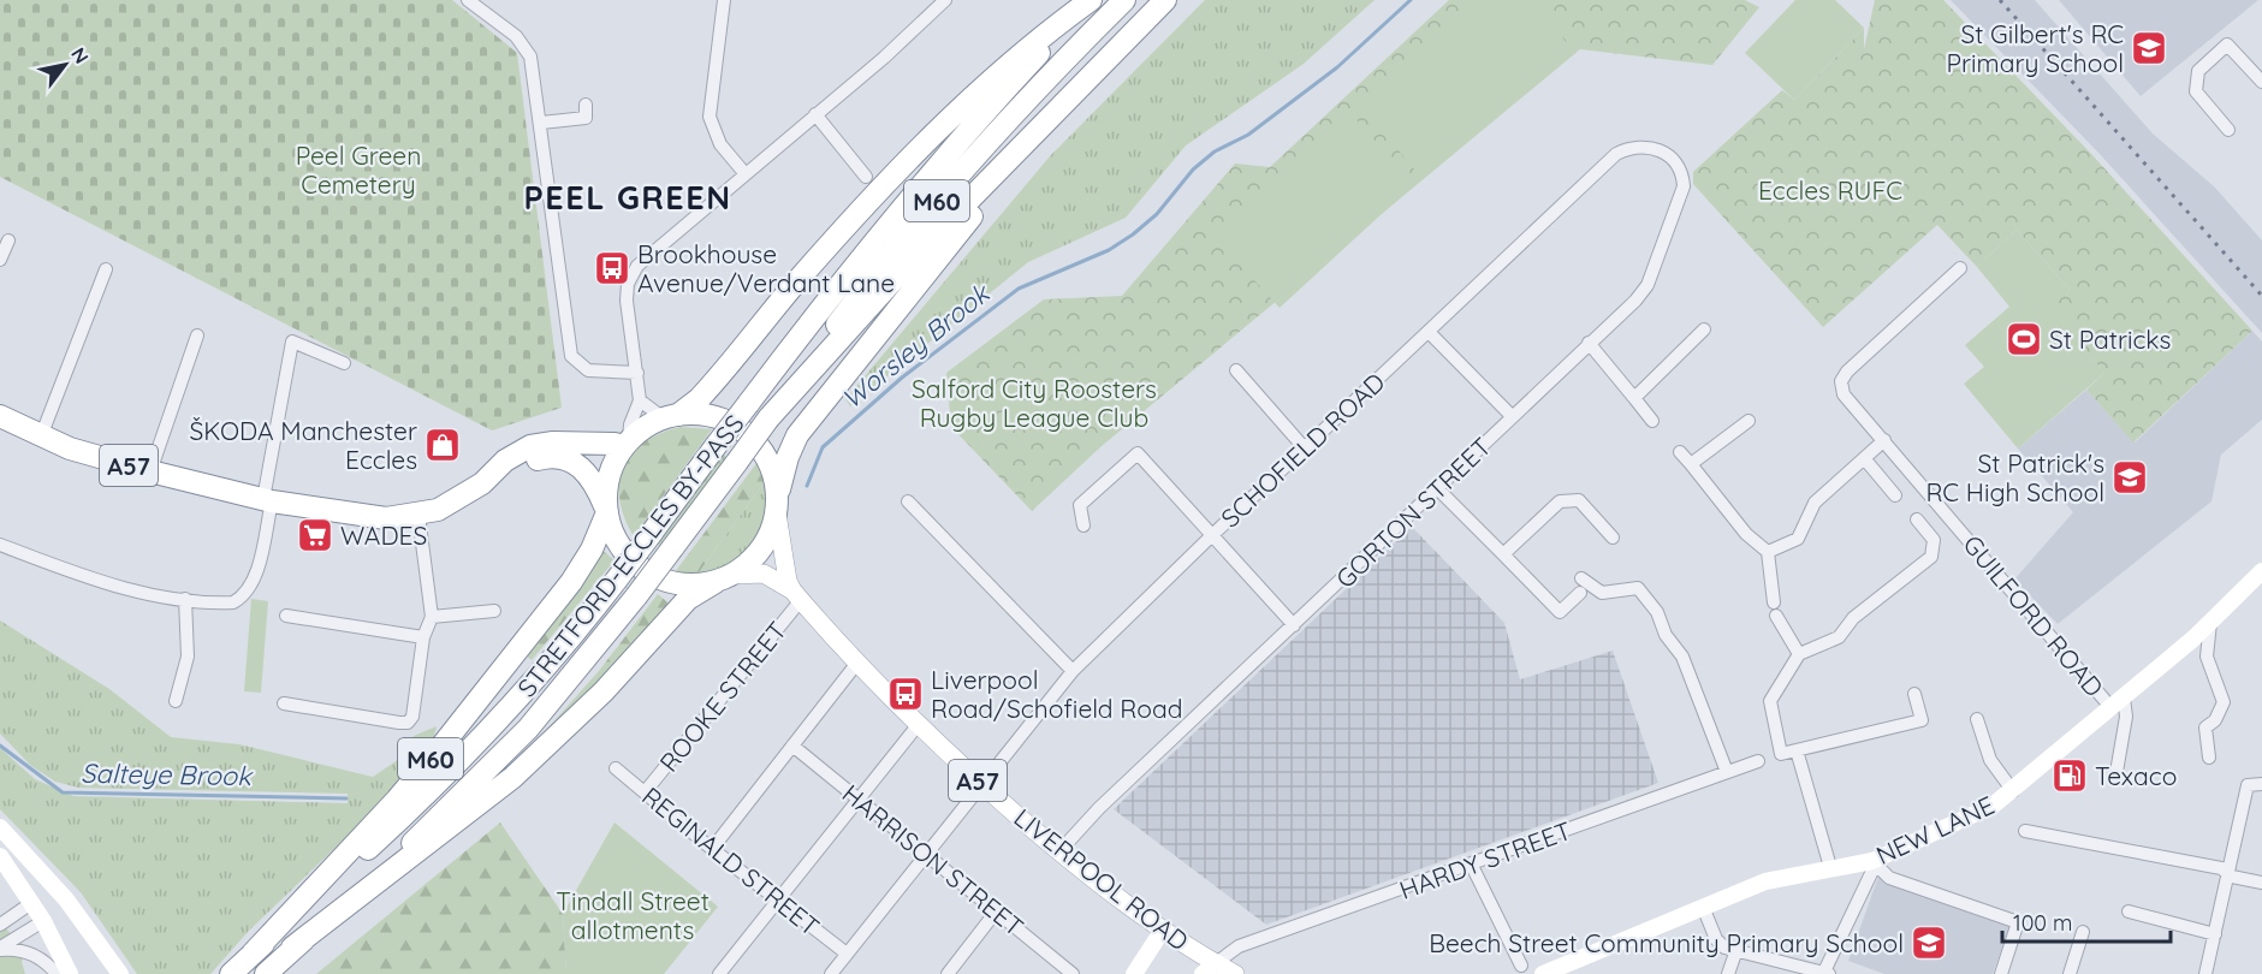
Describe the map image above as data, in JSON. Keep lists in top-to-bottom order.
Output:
{
  "streets": {
    "highway": ["M60", "A57", "STRETFORD-ECCLES BY-PASS"],
    "main road": ["LIVERPOOL ROAD"],
    "street": [
      "SCHOFIELD ROAD",
      "GORTON STREET",
      "GUILFORD ROAD",
      "ROOKE STREET",
      "NEW LANE",
      "HARRISON STREET",
      "HARDY STREET",
      "REGINALD STREET"
    ]
  },
  "crossings": [
    ["M60", "A57"],
    ["M60", "STRETFORD-ECCLES BY-PASS"],
    ["M60", "LIVERPOOL ROAD"],
    ["SCHOFIELD ROAD", "GORTON STREET"],
    ["SCHOFIELD ROAD", "HARRISON STREET"],
    ["SCHOFIELD ROAD", "REGINALD STREET"],
    ["SCHOFIELD ROAD", "LIVERPOOL ROAD"],
    ["A57", "LIVERPOOL ROAD"],
    ["GORTON STREET", "LIVERPOOL ROAD"],
    ["GUILFORD ROAD", "NEW LANE"],
    ["ROOKE STREET", "REGINALD STREET"],
    ["ROOKE STREET", "LIVERPOOL ROAD"],
    ["HARDY STREET", "LIVERPOOL ROAD"]
  ],
  "districts": ["PEEL GREEN"],
  "water": ["Worsley Brook", "Salteye Brook"],
  "parks": [
    "Peel Green Cemetery",
    "Eccles RUFC",
    "Salford City Roosters Rugby League Club",
    "Tindall Street allotments"
  ],
  "places": {
    "school or university": ["St Gilbert's RC Primary School", "St Patrick's RC High School", "Beech Street Community Primary School"],
    "bus stop": ["Brookhouse Avenue/Verdant Lane", "Liverpool Road/Schofield Road"],
    "sports": ["St Patricks"],
    "shop": ["ŠKODA Manchester Eccles"],
    "supermarket": ["WADES"],
    "fuel station": ["Texaco"]
  },
  "scale_bar": "100 m",
  "north": "top right"
}
